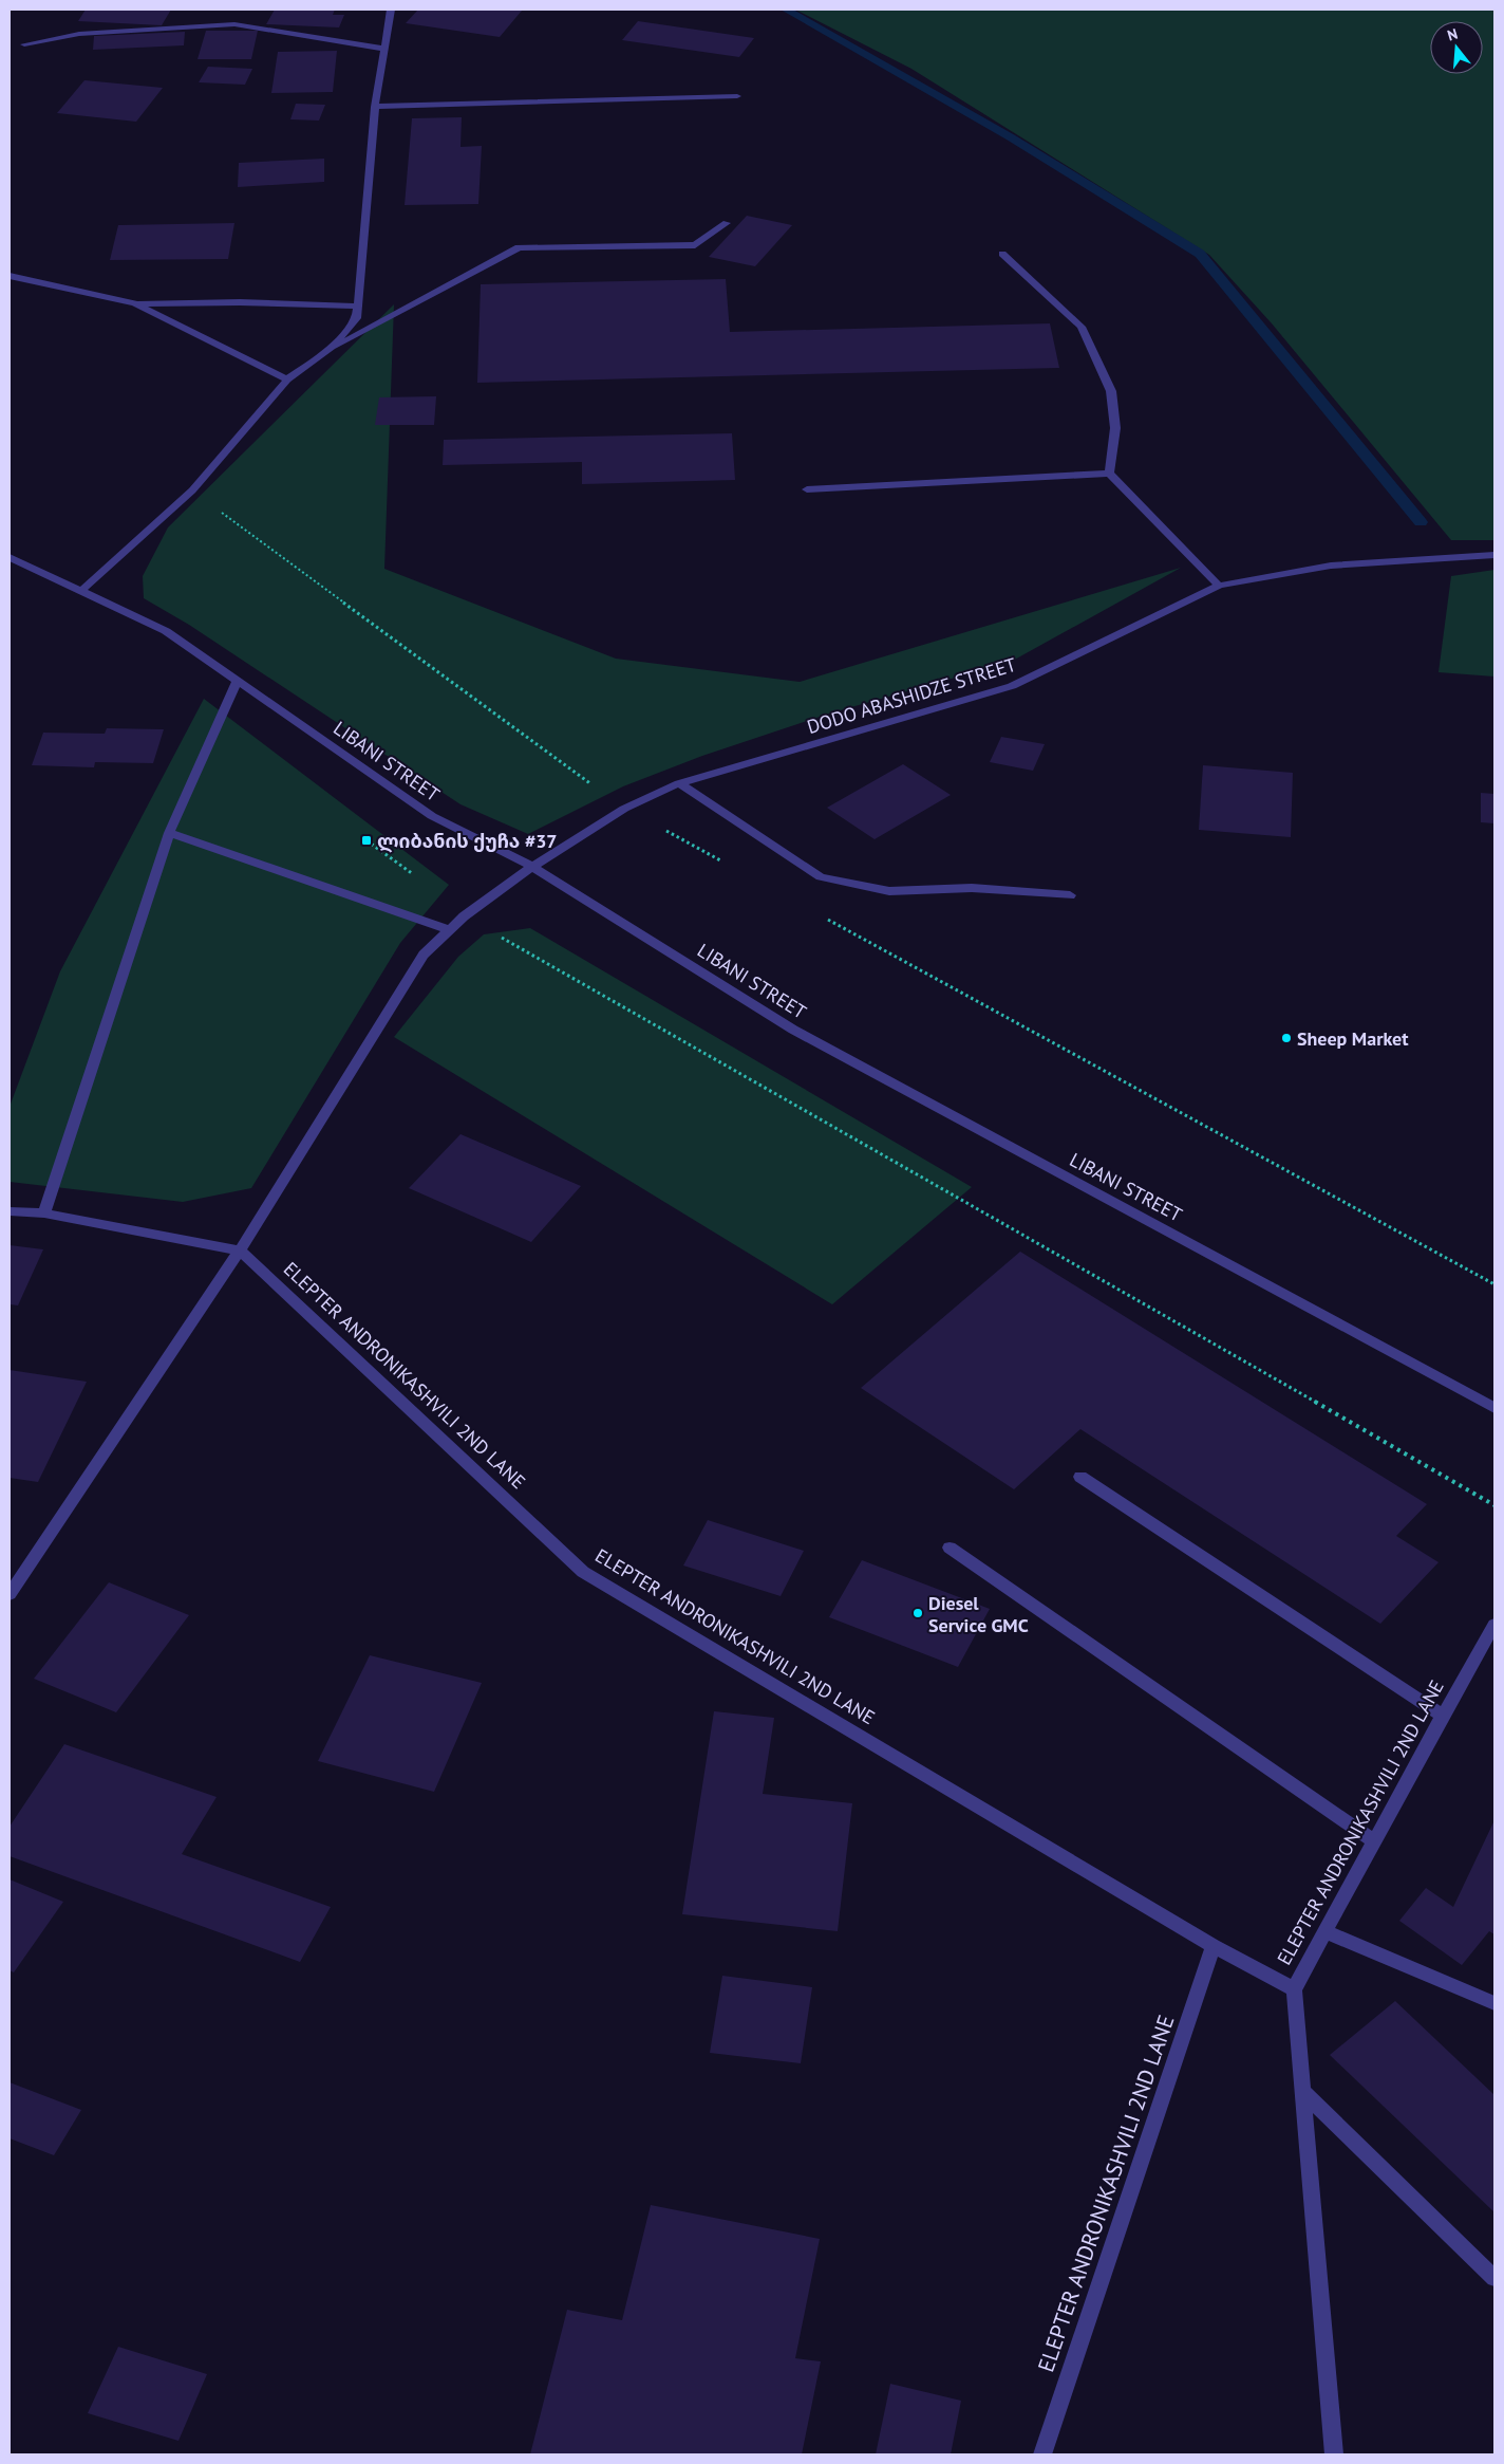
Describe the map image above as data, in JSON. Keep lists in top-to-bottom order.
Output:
{
  "streets": {
    "street": ["DODO ABASHIDZE STREET", "LIBANI STREET", "ELEPTER ANDRONIKASHVILI 2ND LANE"]
  },
  "crossings": [
    ["DODO ABASHIDZE STREET", "LIBANI STREET"]
  ],
  "places": {
    "transit": ["ლიბანის ქუჩა #37"],
    "other": ["Sheep Market", "Diesel Service GMC"]
  },
  "north": "top"
}
